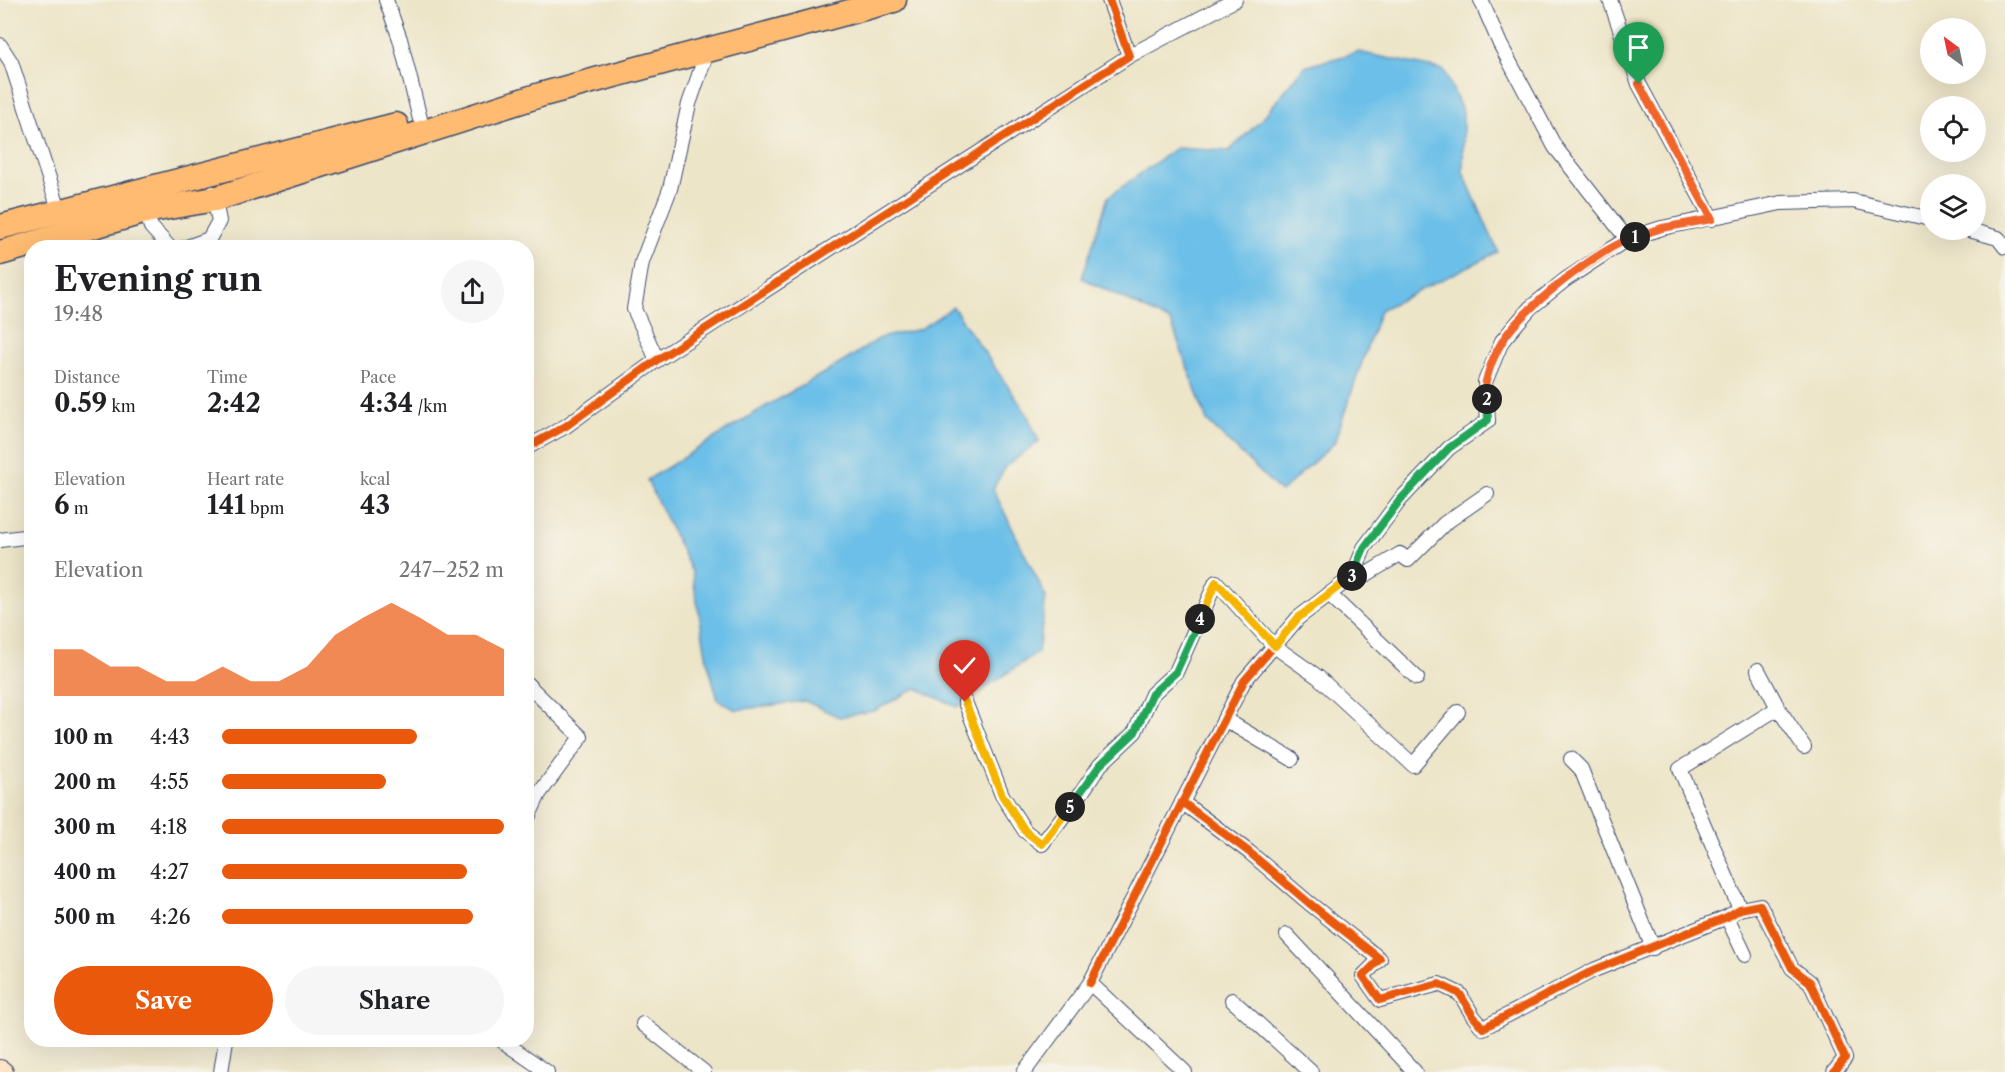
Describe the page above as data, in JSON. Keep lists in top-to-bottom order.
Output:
{
  "north": "top left",
  "page": {
    "pins": [
      "1",
      "2",
      "3",
      "4",
      "5"
    ],
    "heading": ["Evening run", "19:48"],
    "stats": [
      ["Distance", "0.59 km"],
      ["Time", "2:42"],
      ["Pace", "4:34 /km"],
      ["Elevation", "6 m"],
      ["Heart rate", "141 bpm"],
      ["kcal", "43"]
    ],
    "chart": ["Elevation", "247–252 m"],
    "list": [
      {
        "name": "100 m",
        "note": "4:43"
      },
      {
        "name": "200 m",
        "note": "4:55"
      },
      {
        "name": "300 m",
        "note": "4:18"
      },
      {
        "name": "400 m",
        "note": "4:27"
      },
      {
        "name": "500 m",
        "note": "4:26"
      }
    ],
    "buttons": ["Save", "Share"]
  }
}
